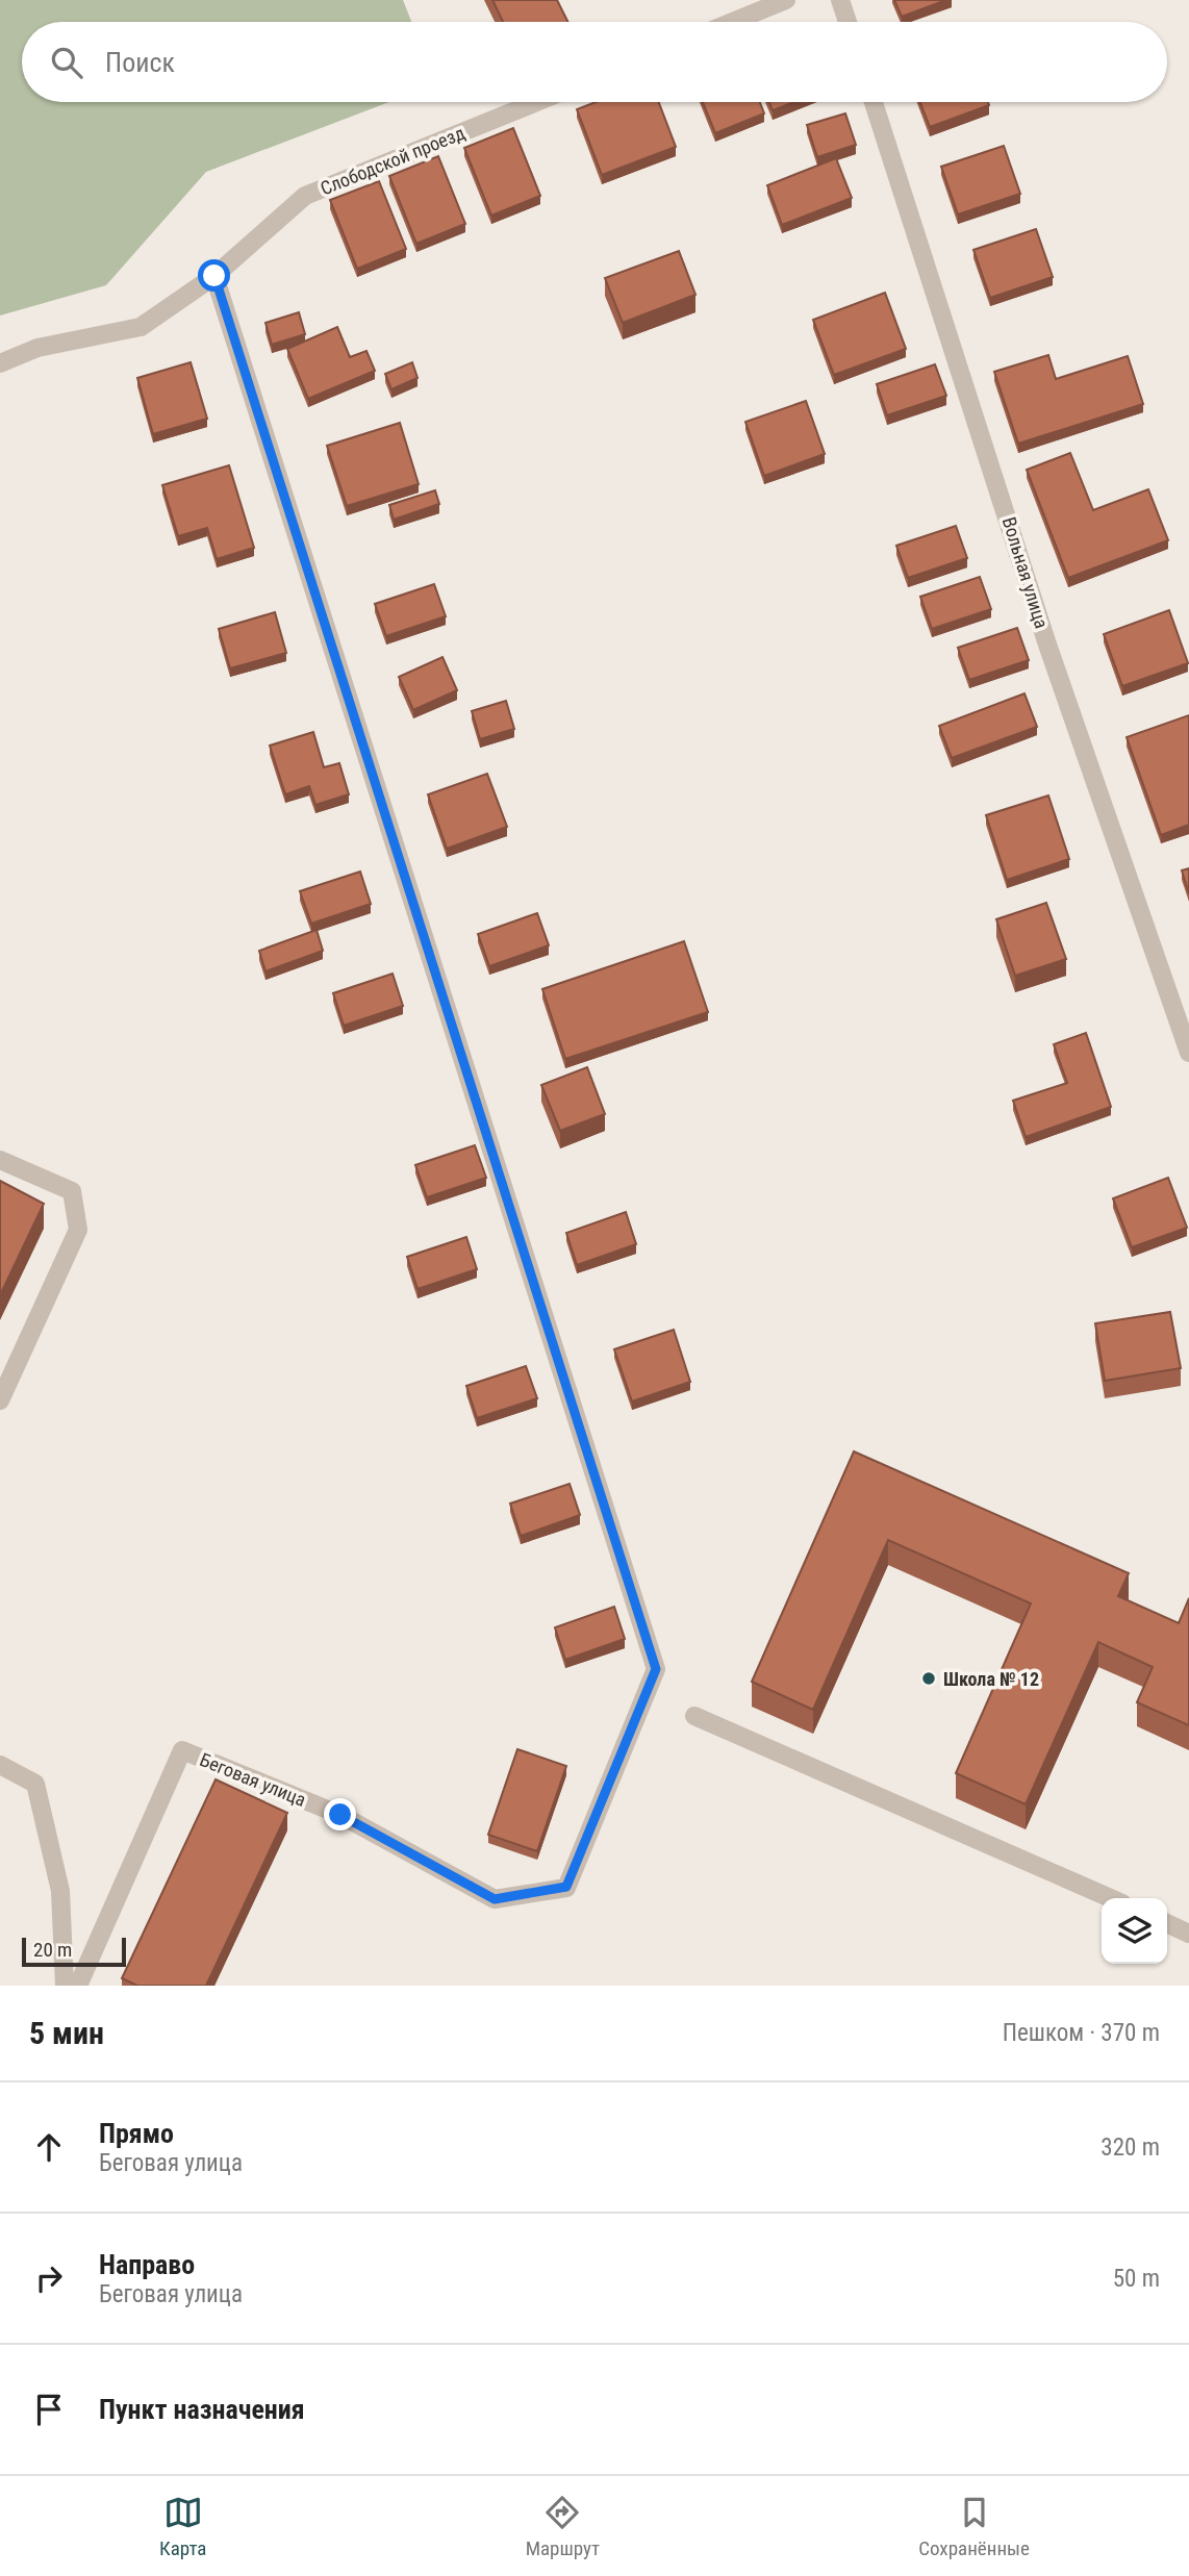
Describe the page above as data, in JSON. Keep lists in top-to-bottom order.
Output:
{
  "streets": {
    "street": ["Слободской проезд", "Вольная улица", "Беговая улица"]
  },
  "crossings": [
    ["Слободской проезд", "Беговая улица"]
  ],
  "places": ["Школа № 12"],
  "scale_bar": "20 m",
  "page": {
    "search": "Поиск",
    "scale": "20 m",
    "heading": ["5 мин", "Пешком · 370 m"],
    "list": [
      ["Прямо", "Беговая улица", "320 m"],
      ["Направо", "Беговая улица", "50 m"],
      "Пункт назначения"
    ],
    "nav": ["Карта", "Маршрут", "Сохранённые"]
  }
}
